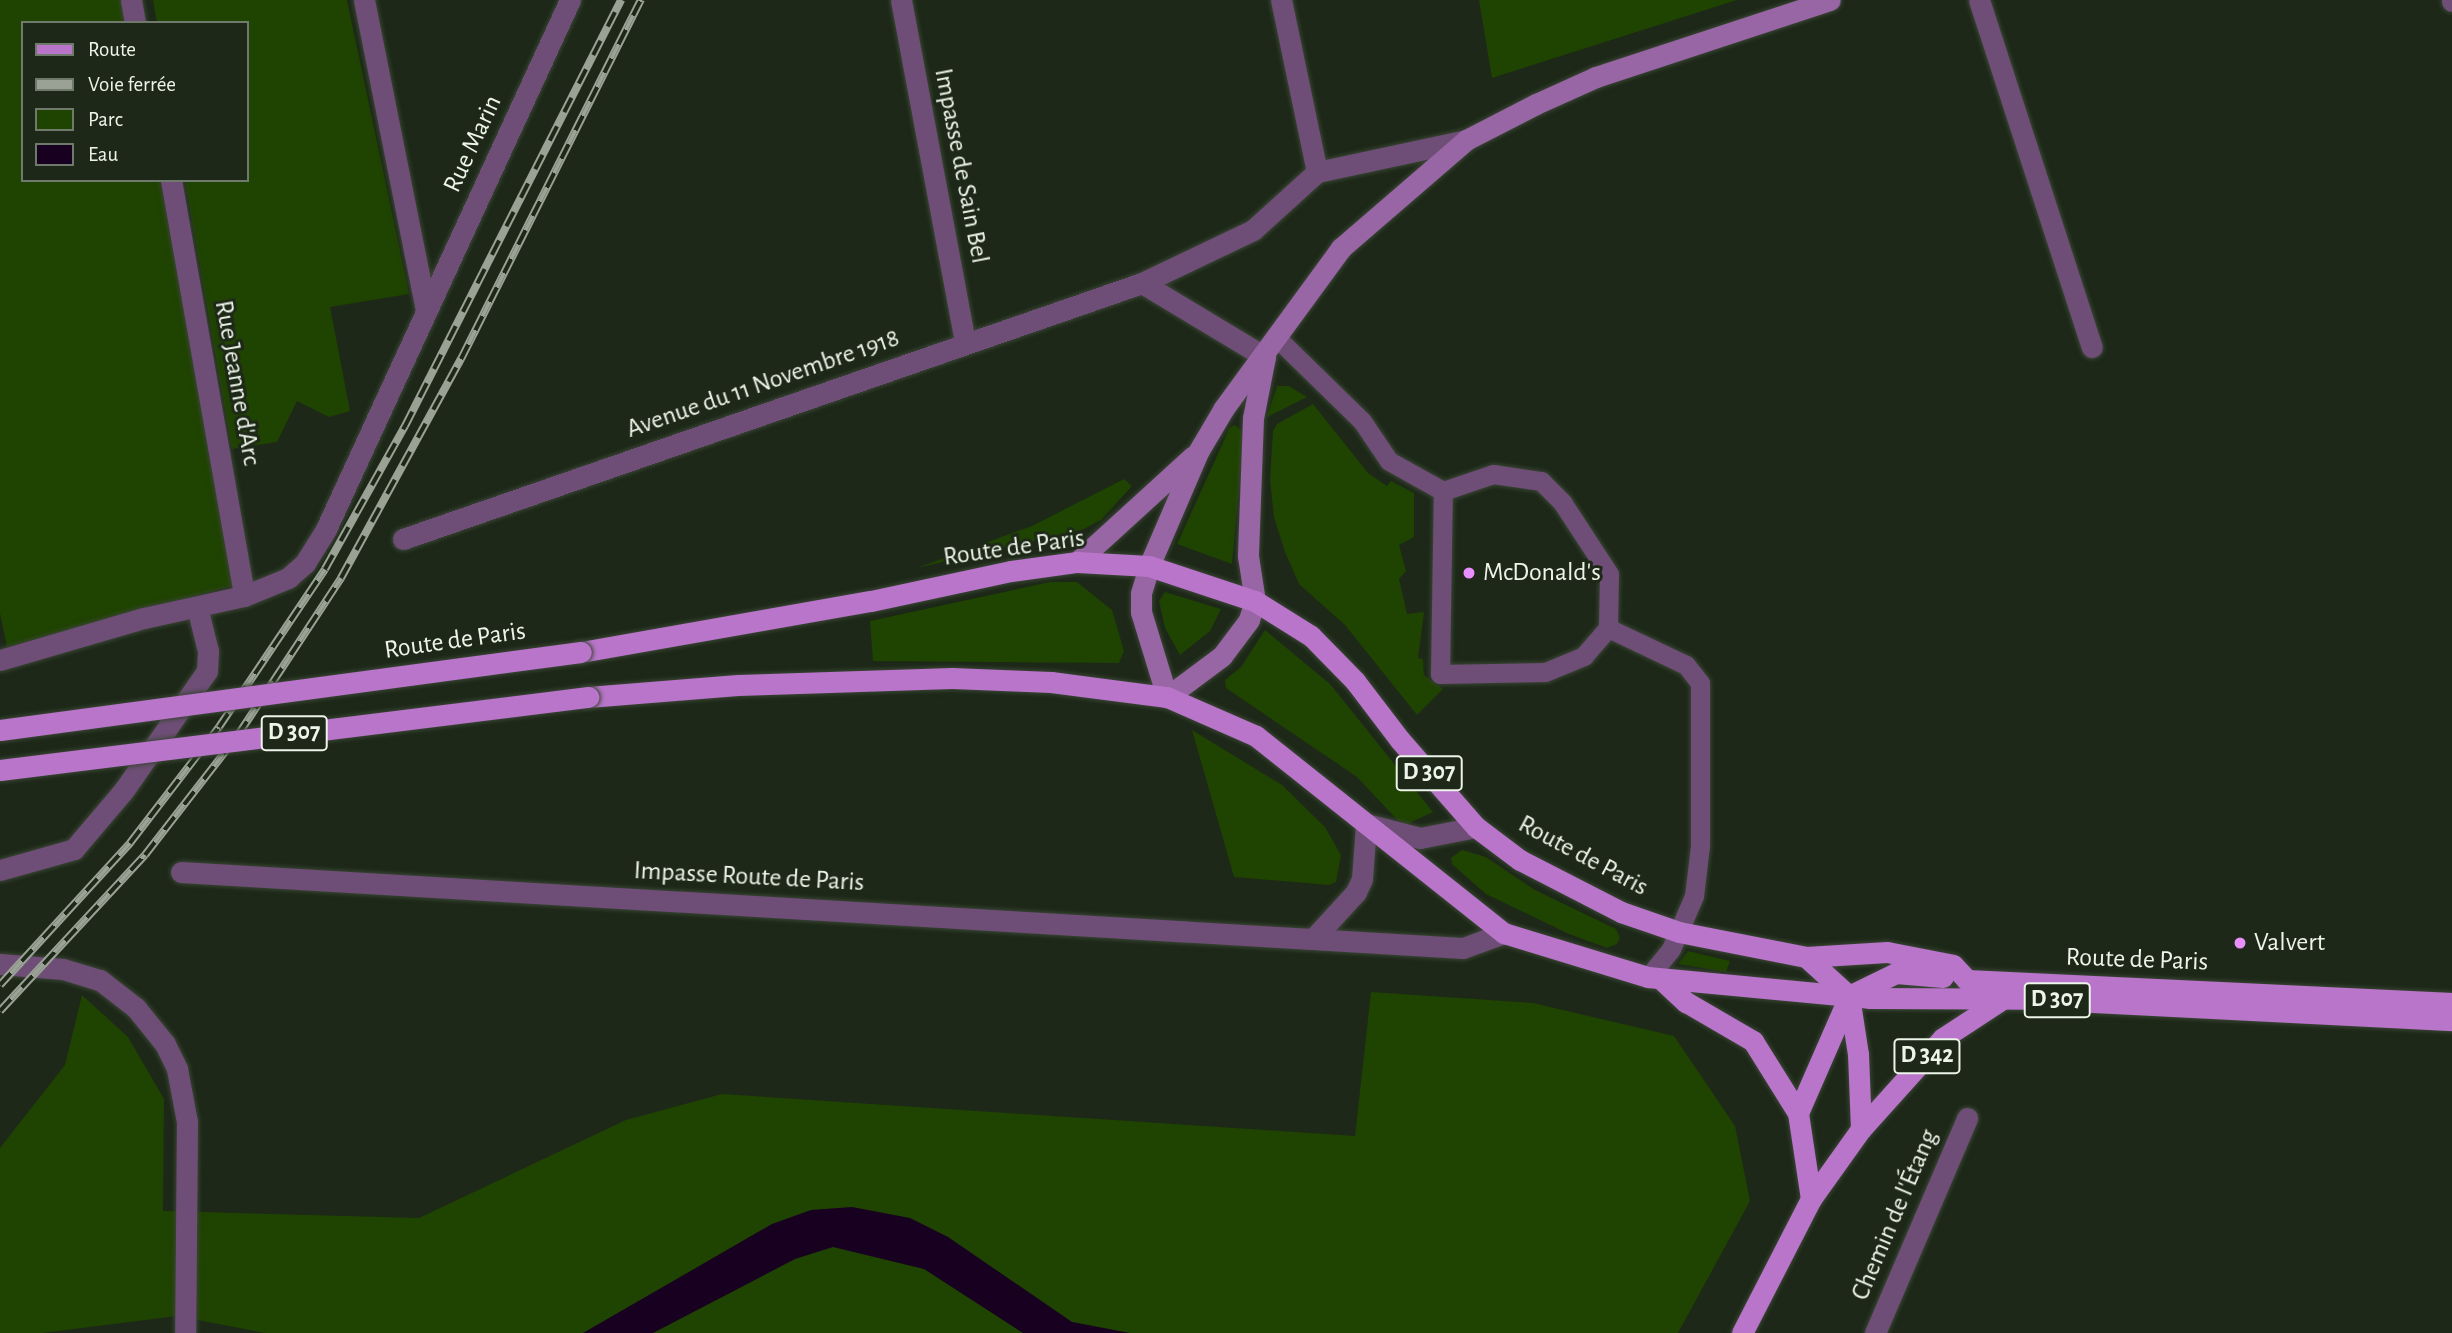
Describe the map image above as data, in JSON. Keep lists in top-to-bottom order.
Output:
{
  "streets": {
    "main road": ["Route de Paris", "D 307", "D 342"],
    "street": [
      "Rue Marin",
      "Impasse de Sain Bel",
      "Rue Jeanne d'Arc",
      "Avenue du 11 Novembre 1918",
      "Impasse Route de Paris",
      "Chemin de l'Étang"
    ]
  },
  "crossings": [
    ["Rue Marin", "Rue Jeanne d'Arc"],
    ["Impasse de Sain Bel", "Avenue du 11 Novembre 1918"],
    ["Route de Paris", "Impasse Route de Paris"],
    ["Route de Paris", "D 342"]
  ],
  "places": ["McDonald's", "Valvert"],
  "legend": [
    "Route",
    "Voie ferrée",
    "Parc",
    "Eau"
  ]
}
